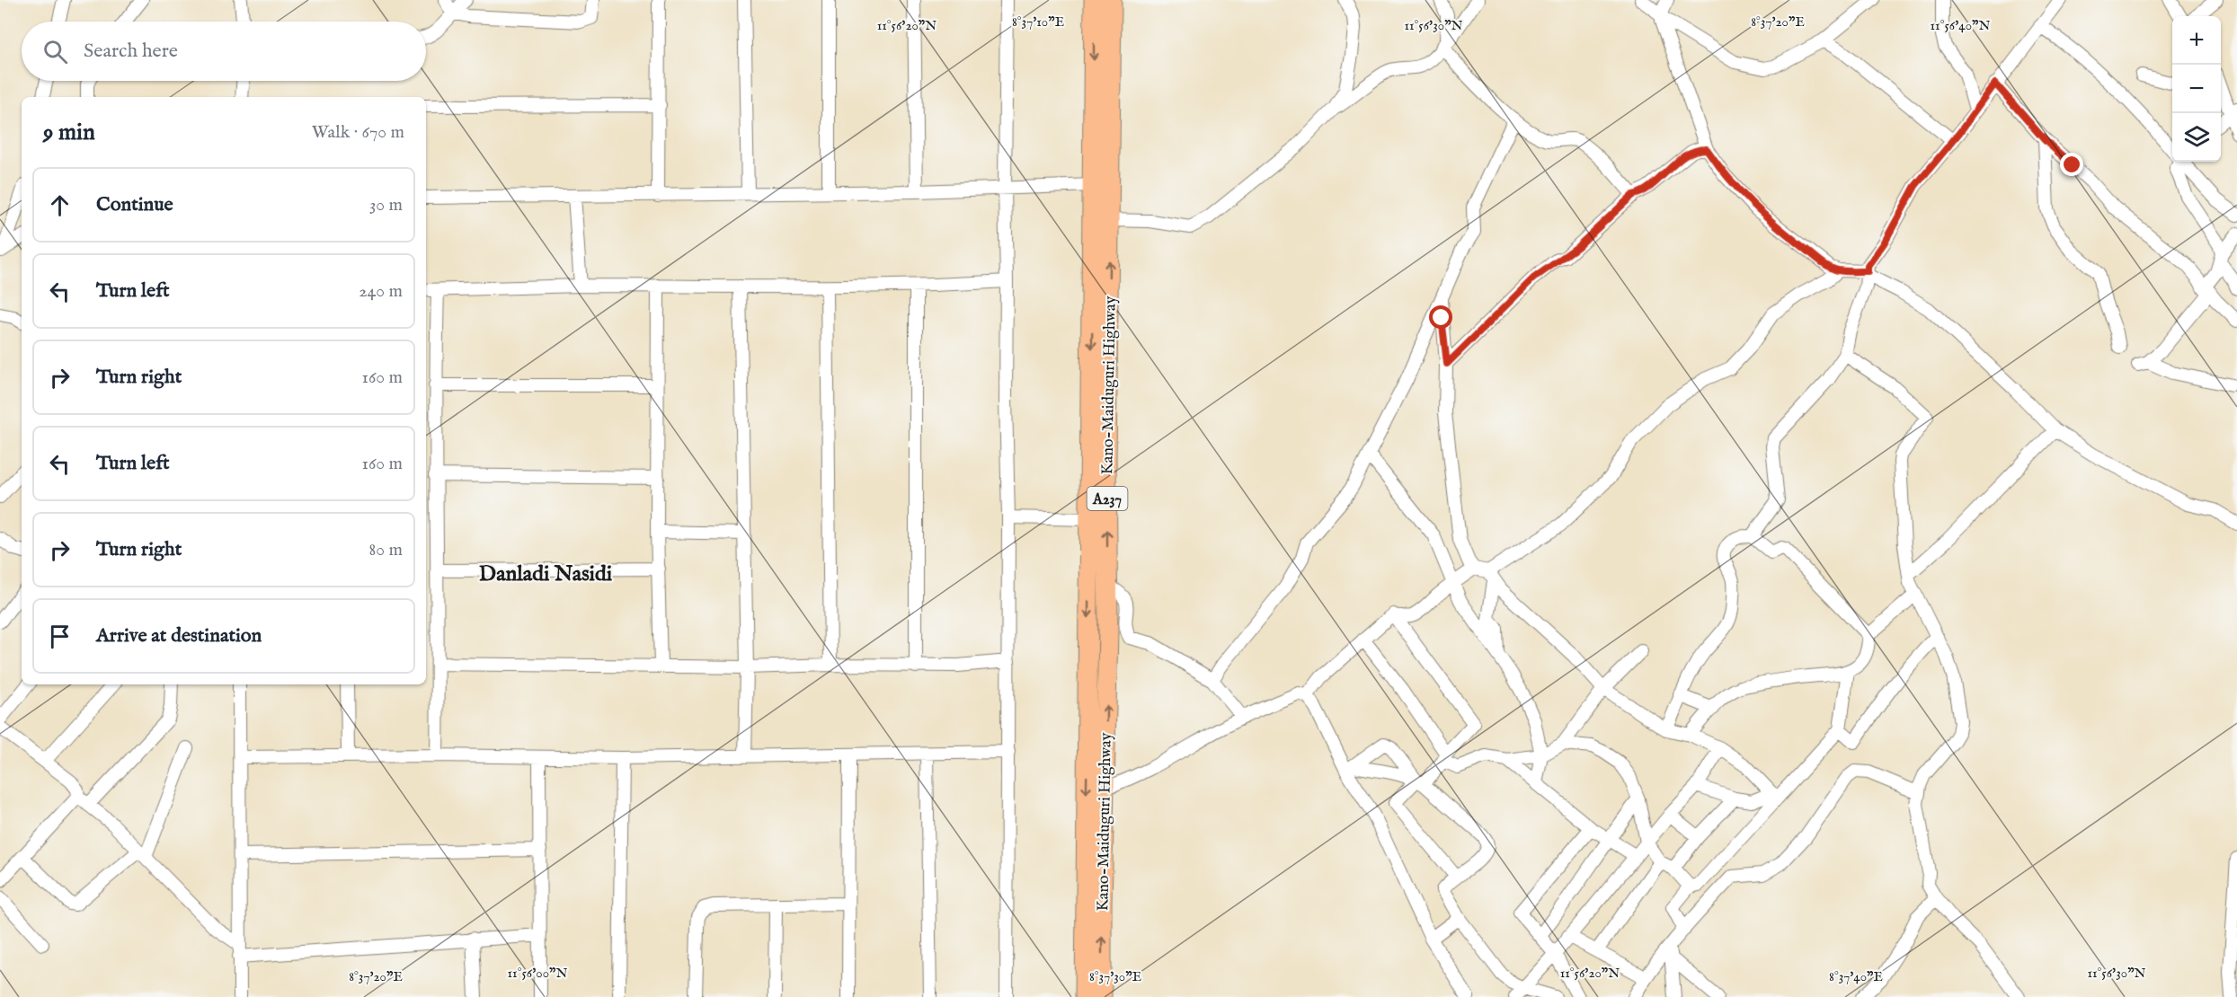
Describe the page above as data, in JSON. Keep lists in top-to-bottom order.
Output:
{
  "streets": {
    "highway": ["Kano-Maiduguri Highway", "A237"]
  },
  "districts": ["Danladi Nasidi"],
  "page": {
    "map_buttons": ["+", "−"],
    "search": "Search here",
    "heading": ["9 min", "Walk · 670 m"],
    "list": [
      ["Continue", "30 m"],
      ["Turn left", "240 m"],
      ["Turn right", "160 m"],
      ["Turn left", "160 m"],
      ["Turn right", "80 m"],
      "Arrive at destination"
    ]
  },
  "coordinates": [
    "8°37'10\"E",
    "8°37'20\"E",
    "11°56'20\"N",
    "11°56'30\"N",
    "11°56'40\"N",
    "11°56'00\"N",
    "8°37'30\"E",
    "8°37'40\"E"
  ]
}
